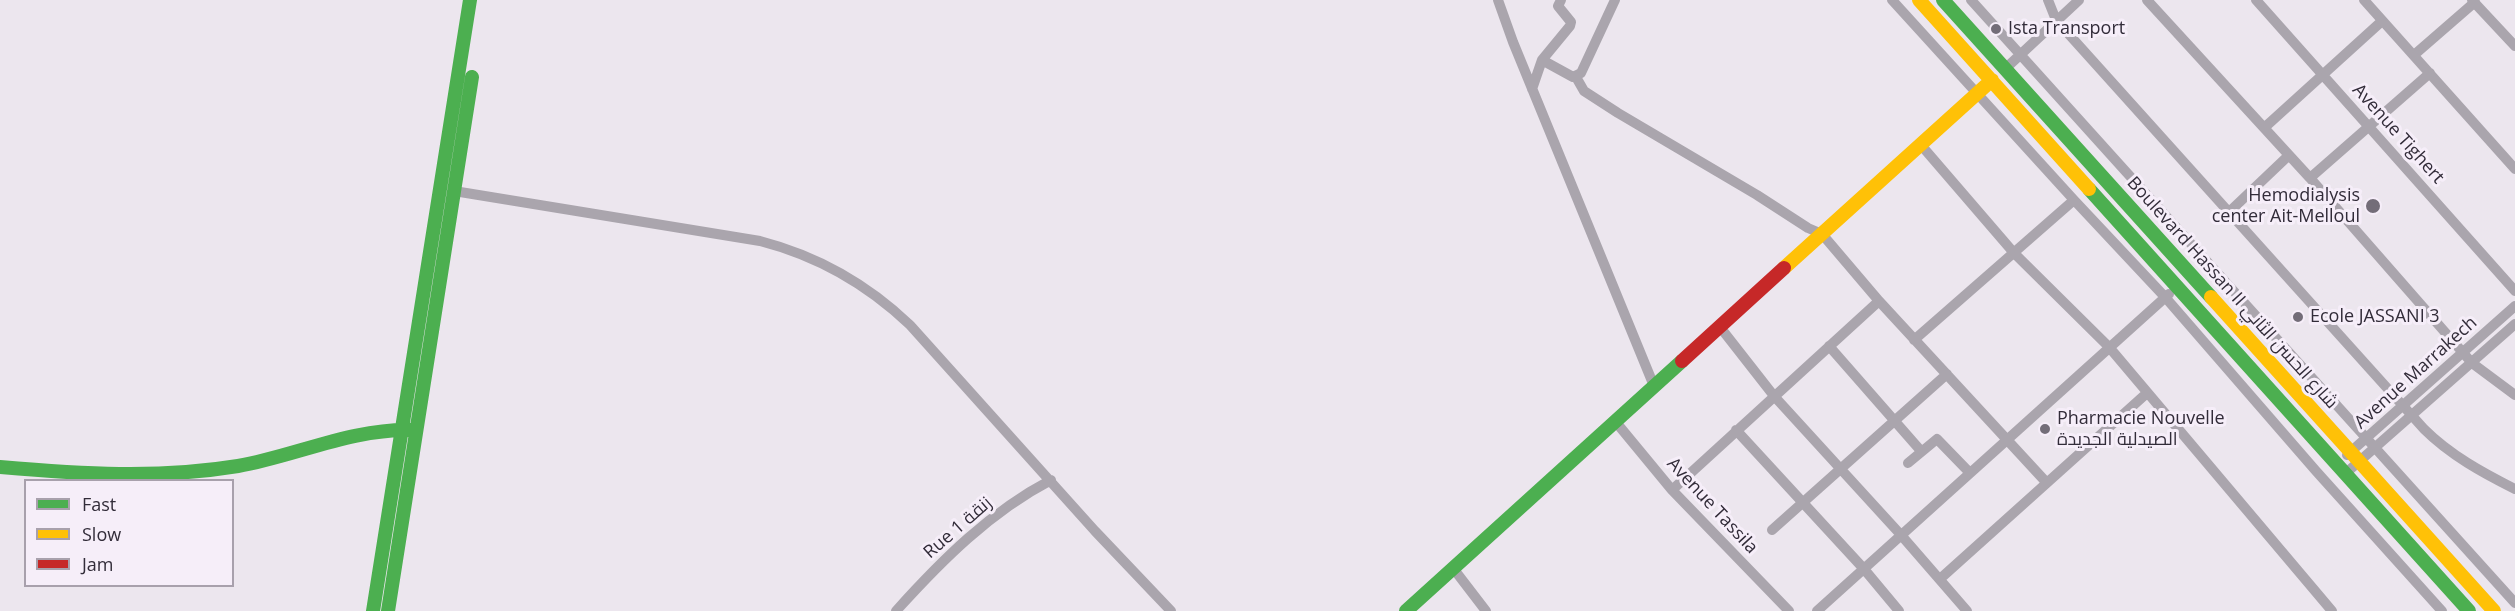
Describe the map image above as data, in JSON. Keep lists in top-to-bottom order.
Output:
{
  "streets": {
    "main road": ["Boulevard Hassan II شارع الحسن الثاني"],
    "street": [
      "Avenue Tighert",
      "Avenue Marrakech",
      "Avenue Tassila",
      "Rue 1 زنقة"
    ]
  },
  "crossings": [
    ["Boulevard Hassan II شارع الحسن الثاني", "Avenue Marrakech"]
  ],
  "places": [
    "Ista Transport",
    "Hemodialysis center Ait-Melloul",
    "Ecole JASSANI 3",
    "Pharmacie Nouvelle الصيدلية الجديدة"
  ],
  "legend": ["Fast", "Slow", "Jam"]
}
